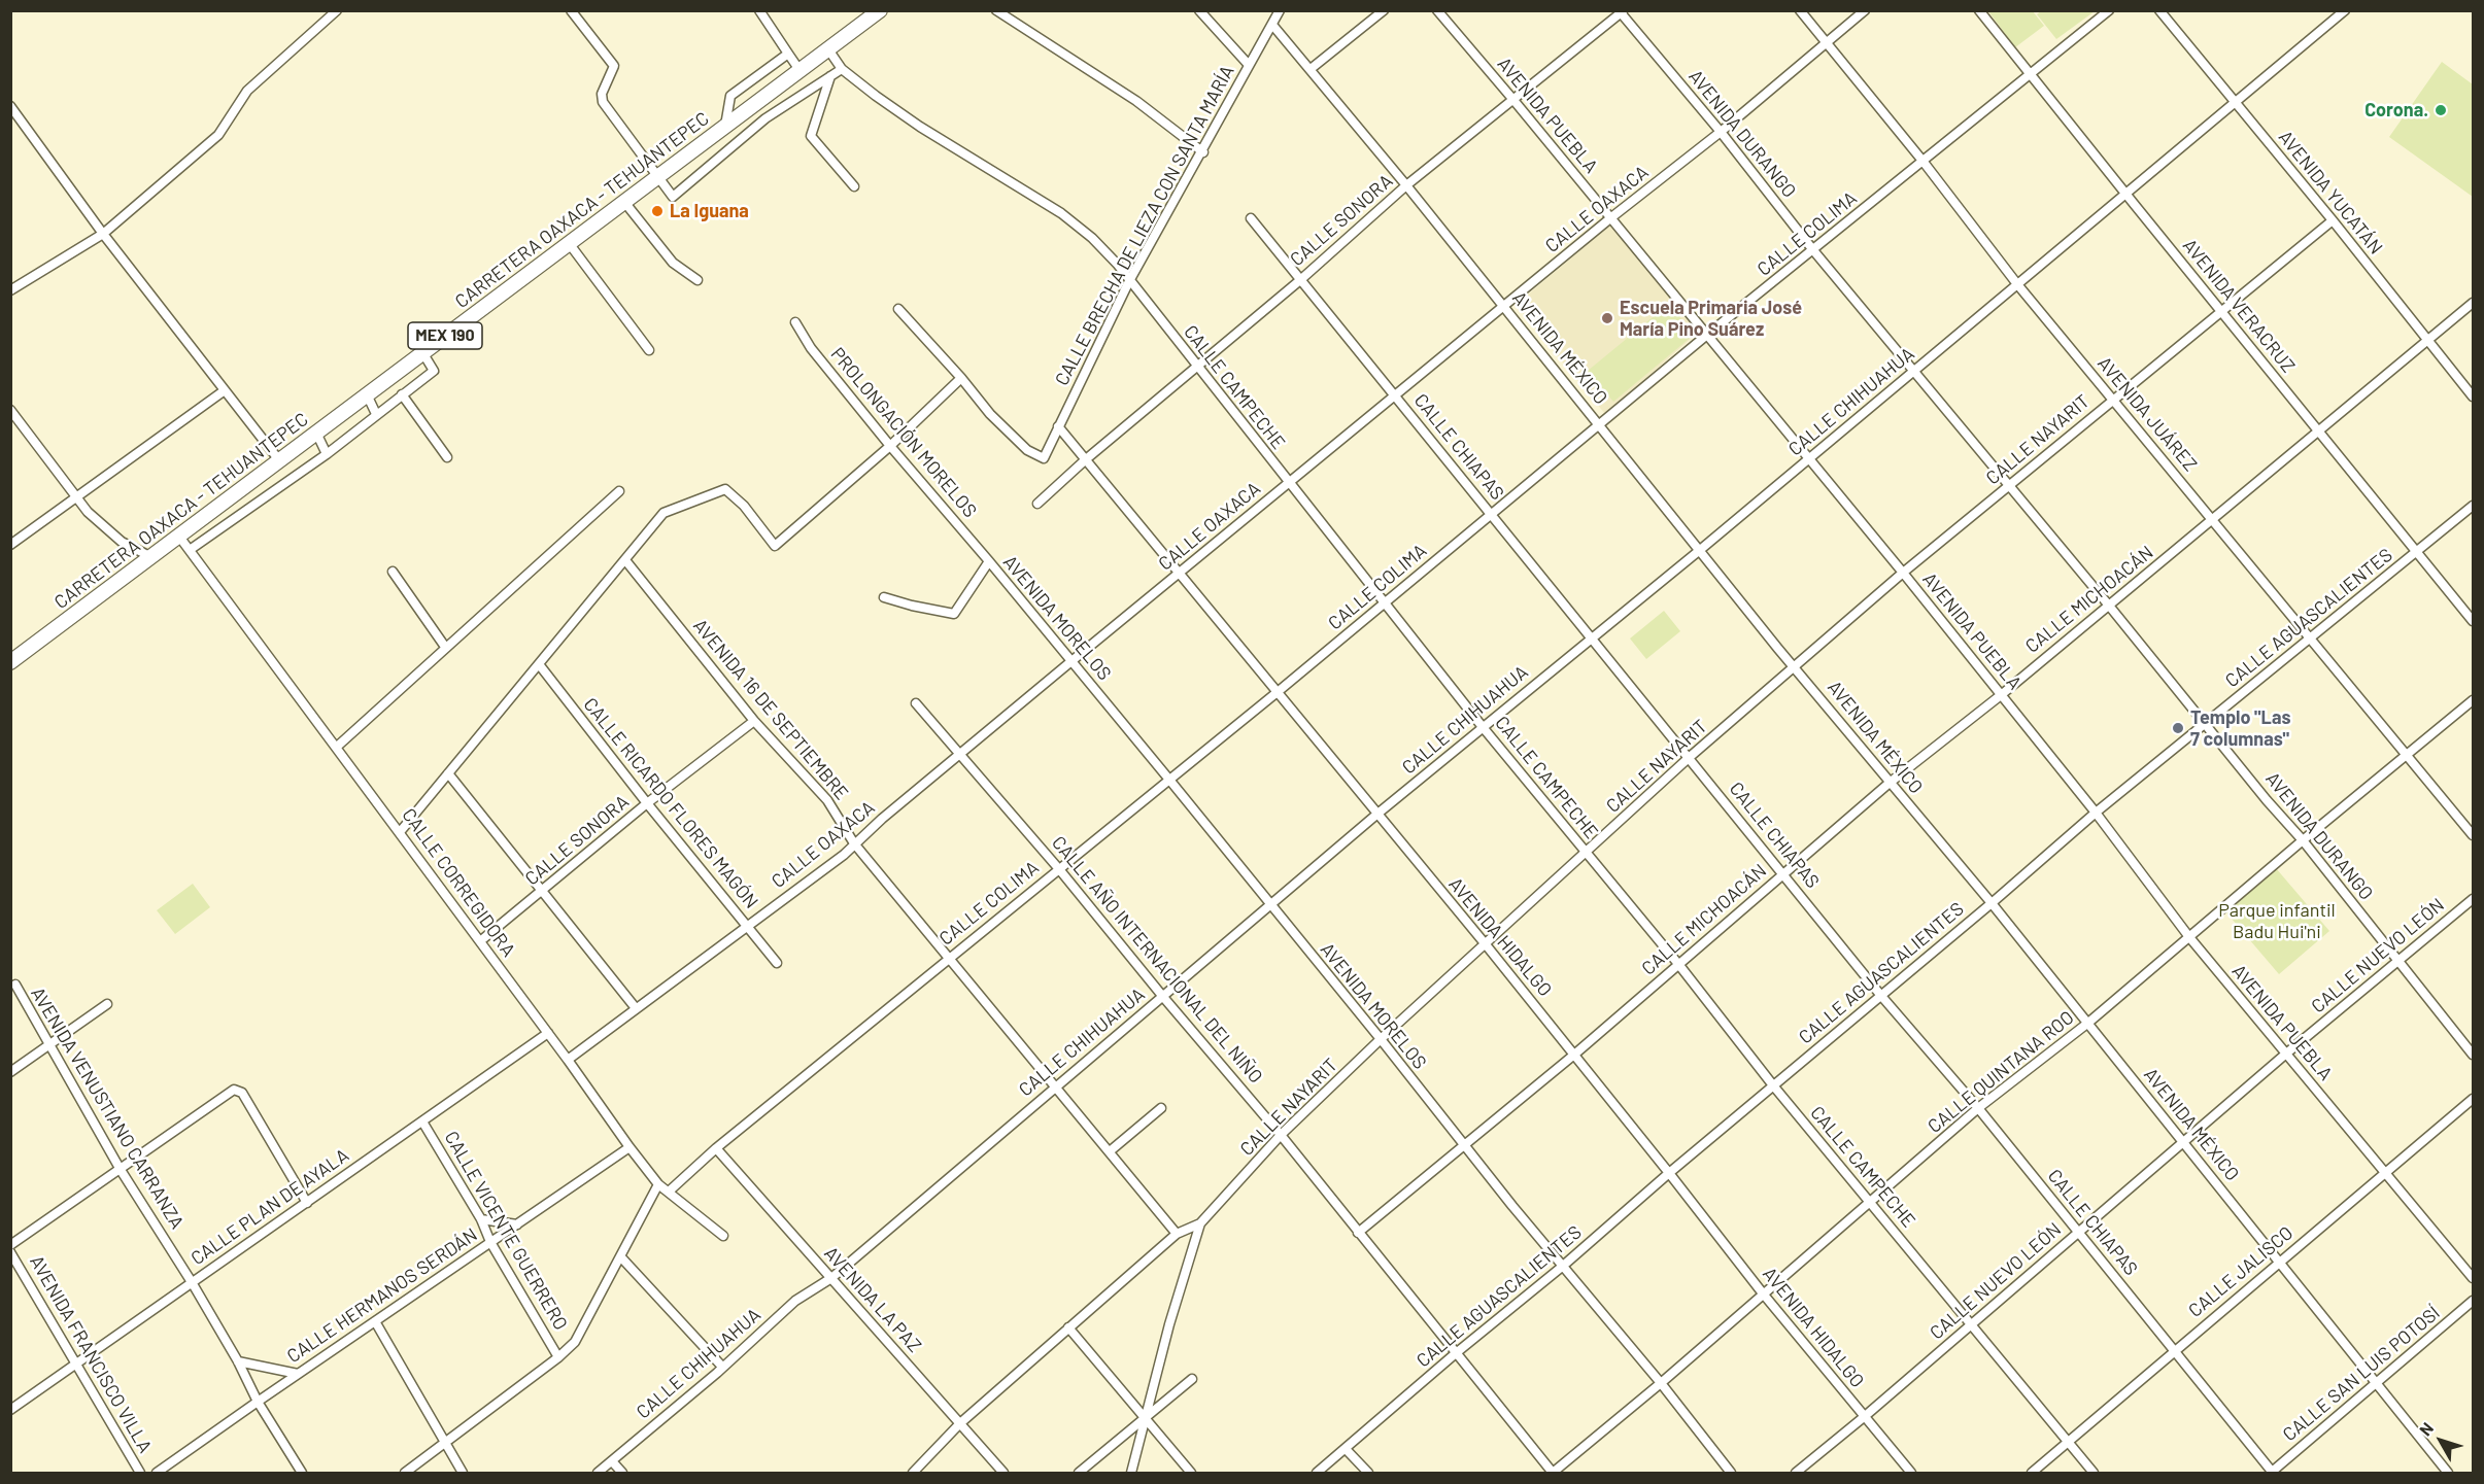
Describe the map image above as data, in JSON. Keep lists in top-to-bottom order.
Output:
{
  "streets": {
    "main road": ["CARRETERA OAXACA - TEHUANTEPEC", "MEX 190"],
    "street": [
      "AVENIDA PUEBLA",
      "AVENIDA DURANGO",
      "AVENIDA YUCATÁN",
      "CALLE OAXACA",
      "CALLE SONORA",
      "CALLE BRECHA DE LIEZA CON SANTA MARÍA",
      "CALLE COLIMA",
      "AVENIDA VERACRUZ",
      "AVENIDA MÉXICO",
      "CALLE CAMPECHE",
      "CALLE CHIHUAHUA",
      "AVENIDA JUÁREZ",
      "PROLONGACIÓN MORELOS",
      "CALLE NAYARIT",
      "CALLE CHIAPAS",
      "CALLE MICHOACÁN",
      "AVENIDA MORELOS",
      "CALLE AGUASCALIENTES",
      "AVENIDA 16 DE SEPTIEMBRE",
      "CALLE RICARDO FLORES MAGÓN",
      "CALLE CORREGIDORA",
      "AVENIDA HIDALGO",
      "CALLE NUEVO LEÓN",
      "CALLE AÑO INTERNACIONAL DEL NIÑO",
      "CALLE QUINTANA ROO",
      "AVENIDA VENUSTIANO CARRANZA",
      "CALLE PLAN DE AYALA",
      "CALLE VICENTE GUERRERO",
      "CALLE JALISCO",
      "CALLE HERMANOS SERDÁN",
      "AVENIDA LA PAZ",
      "AVENIDA FRANCISCO VILLA",
      "CALLE SAN LUIS POTOSÍ"
    ]
  },
  "crossings": [
    ["AVENIDA PUEBLA", "CALLE OAXACA"],
    ["AVENIDA PUEBLA", "CALLE SONORA"],
    ["AVENIDA PUEBLA", "CALLE COLIMA"],
    ["AVENIDA PUEBLA", "CALLE CHIHUAHUA"],
    ["AVENIDA PUEBLA", "CALLE NAYARIT"],
    ["AVENIDA PUEBLA", "CALLE MICHOACÁN"],
    ["AVENIDA PUEBLA", "CALLE AGUASCALIENTES"],
    ["AVENIDA PUEBLA", "CALLE NUEVO LEÓN"],
    ["AVENIDA PUEBLA", "CALLE QUINTANA ROO"],
    ["AVENIDA PUEBLA", "CALLE JALISCO"],
    ["AVENIDA DURANGO", "CALLE OAXACA"],
    ["AVENIDA DURANGO", "CALLE SONORA"],
    ["AVENIDA DURANGO", "CALLE COLIMA"],
    ["AVENIDA DURANGO", "CALLE CHIHUAHUA"],
    ["AVENIDA DURANGO", "CALLE NAYARIT"],
    ["AVENIDA DURANGO", "CALLE MICHOACÁN"],
    ["AVENIDA DURANGO", "CALLE AGUASCALIENTES"],
    ["AVENIDA DURANGO", "CALLE NUEVO LEÓN"],
    ["AVENIDA DURANGO", "CALLE QUINTANA ROO"],
    ["AVENIDA YUCATÁN", "CALLE CHIHUAHUA"],
    ["AVENIDA YUCATÁN", "CALLE NAYARIT"],
    ["AVENIDA YUCATÁN", "CALLE MICHOACÁN"],
    ["CALLE OAXACA", "AVENIDA MÉXICO"],
    ["CALLE OAXACA", "CALLE CAMPECHE"],
    ["CALLE OAXACA", "AVENIDA JUÁREZ"],
    ["CALLE OAXACA", "CALLE CHIAPAS"],
    ["CALLE OAXACA", "AVENIDA MORELOS"],
    ["CALLE OAXACA", "AVENIDA 16 DE SEPTIEMBRE"],
    ["CALLE OAXACA", "CALLE RICARDO FLORES MAGÓN"],
    ["CALLE OAXACA", "CALLE CORREGIDORA"],
    ["CALLE OAXACA", "AVENIDA HIDALGO"],
    ["CALLE OAXACA", "CALLE AÑO INTERNACIONAL DEL NIÑO"],
    ["CARRETERA OAXACA - TEHUANTEPEC", "CALLE CAMPECHE"],
    ["CARRETERA OAXACA - TEHUANTEPEC", "CALLE CORREGIDORA"],
    ["CALLE SONORA", "AVENIDA MÉXICO"],
    ["CALLE SONORA", "CALLE CAMPECHE"],
    ["CALLE SONORA", "CALLE CHIAPAS"],
    ["CALLE SONORA", "AVENIDA 16 DE SEPTIEMBRE"],
    ["CALLE SONORA", "CALLE RICARDO FLORES MAGÓN"],
    ["CALLE SONORA", "CALLE CORREGIDORA"],
    ["CALLE SONORA", "AVENIDA HIDALGO"],
    ["CALLE BRECHA DE LIEZA CON SANTA MARÍA", "AVENIDA MÉXICO"],
    ["CALLE BRECHA DE LIEZA CON SANTA MARÍA", "CALLE CAMPECHE"],
    ["CALLE BRECHA DE LIEZA CON SANTA MARÍA", "AVENIDA HIDALGO"],
    ["CALLE COLIMA", "AVENIDA VERACRUZ"],
    ["CALLE COLIMA", "AVENIDA MÉXICO"],
    ["CALLE COLIMA", "CALLE CAMPECHE"],
    ["CALLE COLIMA", "AVENIDA JUÁREZ"],
    ["CALLE COLIMA", "CALLE CHIAPAS"],
    ["CALLE COLIMA", "AVENIDA MORELOS"],
    ["CALLE COLIMA", "AVENIDA 16 DE SEPTIEMBRE"],
    ["CALLE COLIMA", "CALLE CORREGIDORA"],
    ["CALLE COLIMA", "AVENIDA HIDALGO"],
    ["CALLE COLIMA", "CALLE AÑO INTERNACIONAL DEL NIÑO"],
    ["CALLE COLIMA", "AVENIDA LA PAZ"],
    ["AVENIDA VERACRUZ", "CALLE CHIHUAHUA"],
    ["AVENIDA VERACRUZ", "CALLE NAYARIT"],
    ["AVENIDA VERACRUZ", "CALLE MICHOACÁN"],
    ["AVENIDA VERACRUZ", "CALLE AGUASCALIENTES"],
    ["AVENIDA MÉXICO", "CALLE CHIHUAHUA"],
    ["AVENIDA MÉXICO", "CALLE NAYARIT"],
    ["AVENIDA MÉXICO", "CALLE MICHOACÁN"],
    ["AVENIDA MÉXICO", "CALLE AGUASCALIENTES"],
    ["AVENIDA MÉXICO", "CALLE NUEVO LEÓN"],
    ["AVENIDA MÉXICO", "CALLE QUINTANA ROO"],
    ["AVENIDA MÉXICO", "CALLE JALISCO"],
    ["AVENIDA MÉXICO", "CALLE SAN LUIS POTOSÍ"],
    ["CALLE CAMPECHE", "CALLE CHIHUAHUA"],
    ["CALLE CAMPECHE", "CALLE NAYARIT"],
    ["CALLE CAMPECHE", "CALLE MICHOACÁN"],
    ["CALLE CAMPECHE", "CALLE AGUASCALIENTES"],
    ["CALLE CAMPECHE", "CALLE NUEVO LEÓN"],
    ["CALLE CAMPECHE", "CALLE QUINTANA ROO"],
    ["CALLE CAMPECHE", "CALLE JALISCO"],
    ["CALLE CHIHUAHUA", "AVENIDA JUÁREZ"],
    ["CALLE CHIHUAHUA", "CALLE CHIAPAS"],
    ["CALLE CHIHUAHUA", "AVENIDA MORELOS"],
    ["CALLE CHIHUAHUA", "AVENIDA 16 DE SEPTIEMBRE"],
    ["CALLE CHIHUAHUA", "AVENIDA HIDALGO"],
    ["CALLE CHIHUAHUA", "CALLE AÑO INTERNACIONAL DEL NIÑO"],
    ["CALLE CHIHUAHUA", "AVENIDA LA PAZ"],
    ["AVENIDA JUÁREZ", "CALLE NAYARIT"],
    ["AVENIDA JUÁREZ", "CALLE MICHOACÁN"],
    ["AVENIDA JUÁREZ", "CALLE AGUASCALIENTES"],
    ["AVENIDA JUÁREZ", "CALLE QUINTANA ROO"],
    ["PROLONGACIÓN MORELOS", "AVENIDA MORELOS"],
    ["CALLE NAYARIT", "CALLE CHIAPAS"],
    ["CALLE NAYARIT", "AVENIDA MORELOS"],
    ["CALLE NAYARIT", "AVENIDA HIDALGO"],
    ["CALLE NAYARIT", "CALLE AÑO INTERNACIONAL DEL NIÑO"],
    ["CALLE CHIAPAS", "CALLE MICHOACÁN"],
    ["CALLE CHIAPAS", "CALLE AGUASCALIENTES"],
    ["CALLE CHIAPAS", "CALLE NUEVO LEÓN"],
    ["CALLE CHIAPAS", "CALLE QUINTANA ROO"],
    ["CALLE CHIAPAS", "CALLE JALISCO"],
    ["CALLE CHIAPAS", "CALLE SAN LUIS POTOSÍ"],
    ["CALLE MICHOACÁN", "AVENIDA MORELOS"],
    ["CALLE MICHOACÁN", "AVENIDA HIDALGO"],
    ["CALLE MICHOACÁN", "CALLE AÑO INTERNACIONAL DEL NIÑO"],
    ["AVENIDA MORELOS", "CALLE AGUASCALIENTES"],
    ["AVENIDA MORELOS", "CALLE QUINTANA ROO"],
    ["CALLE AGUASCALIENTES", "AVENIDA HIDALGO"],
    ["CALLE AGUASCALIENTES", "CALLE AÑO INTERNACIONAL DEL NIÑO"],
    ["CALLE CORREGIDORA", "CALLE PLAN DE AYALA"],
    ["CALLE CORREGIDORA", "CALLE HERMANOS SERDÁN"],
    ["AVENIDA HIDALGO", "CALLE NUEVO LEÓN"],
    ["AVENIDA HIDALGO", "CALLE QUINTANA ROO"],
    ["CALLE AÑO INTERNACIONAL DEL NIÑO", "CALLE QUINTANA ROO"],
    ["AVENIDA VENUSTIANO CARRANZA", "CALLE PLAN DE AYALA"],
    ["AVENIDA VENUSTIANO CARRANZA", "CALLE HERMANOS SERDÁN"],
    ["CALLE PLAN DE AYALA", "CALLE VICENTE GUERRERO"],
    ["CALLE PLAN DE AYALA", "AVENIDA FRANCISCO VILLA"],
    ["CALLE VICENTE GUERRERO", "CALLE HERMANOS SERDÁN"]
  ],
  "parks": ["Parque infantil Badu Hui'ni"],
  "places": [
    "Corona.",
    "La Iguana",
    "Escuela Primaria José María Pino Suárez",
    "Templo \"Las 7 columnas\""
  ],
  "north": "top left"
}
